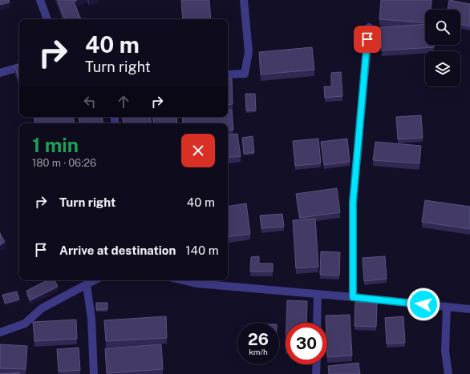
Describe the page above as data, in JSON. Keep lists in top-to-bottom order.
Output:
{
  "page": {
    "turn": ["40 m", "Turn right"],
    "heading": ["1 min", "180 m · 06:26"],
    "list": [
      {
        "name": "Turn right",
        "value": "40 m"
      },
      {
        "name": "Arrive at destination",
        "value": "140 m"
      }
    ],
    "speed": "26 km/h",
    "limit": "30"
  }
}
